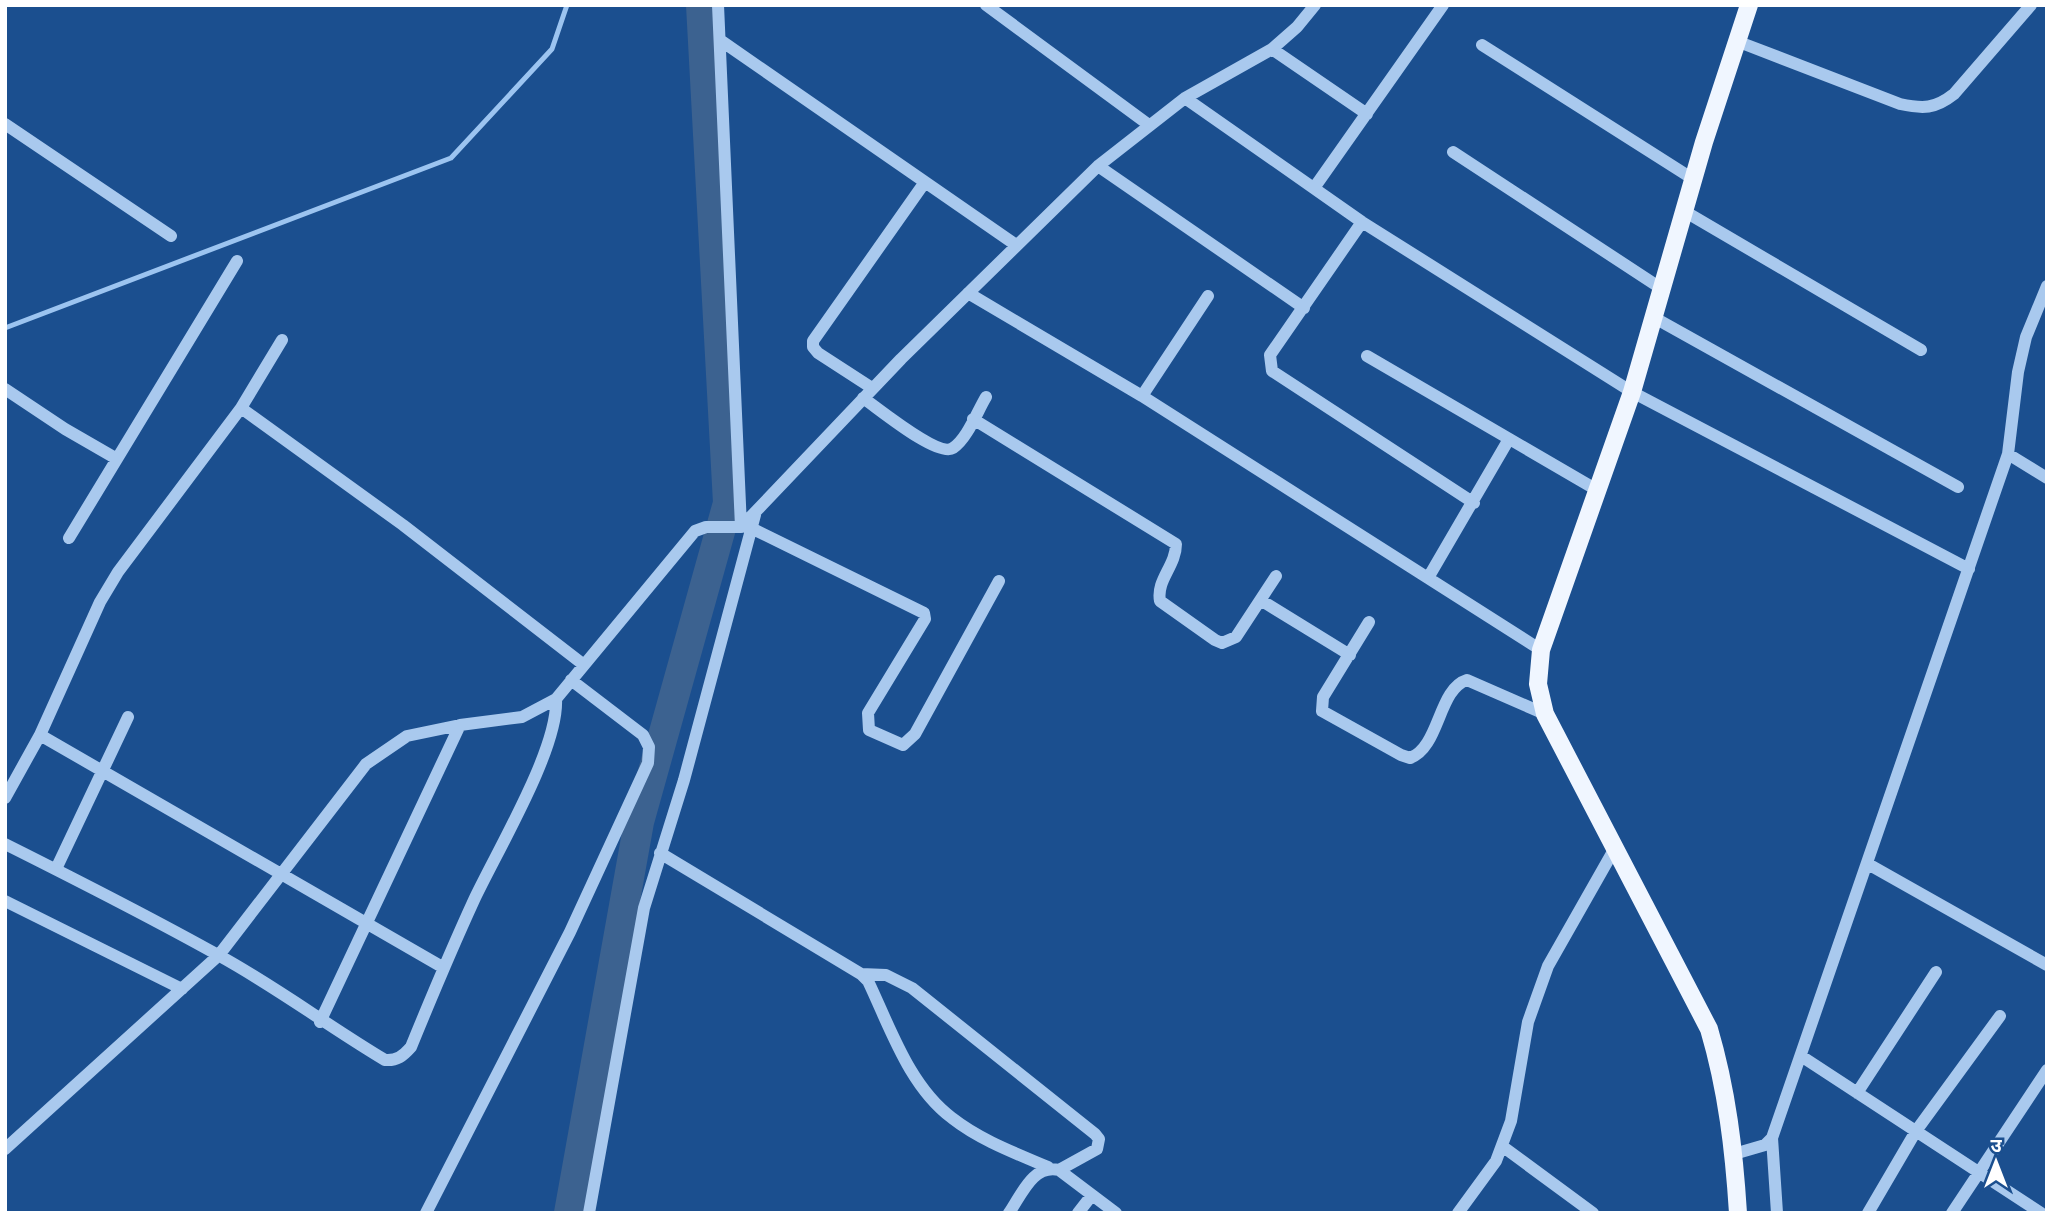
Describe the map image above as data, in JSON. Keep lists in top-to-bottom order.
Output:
{
  "north": "top"
}
